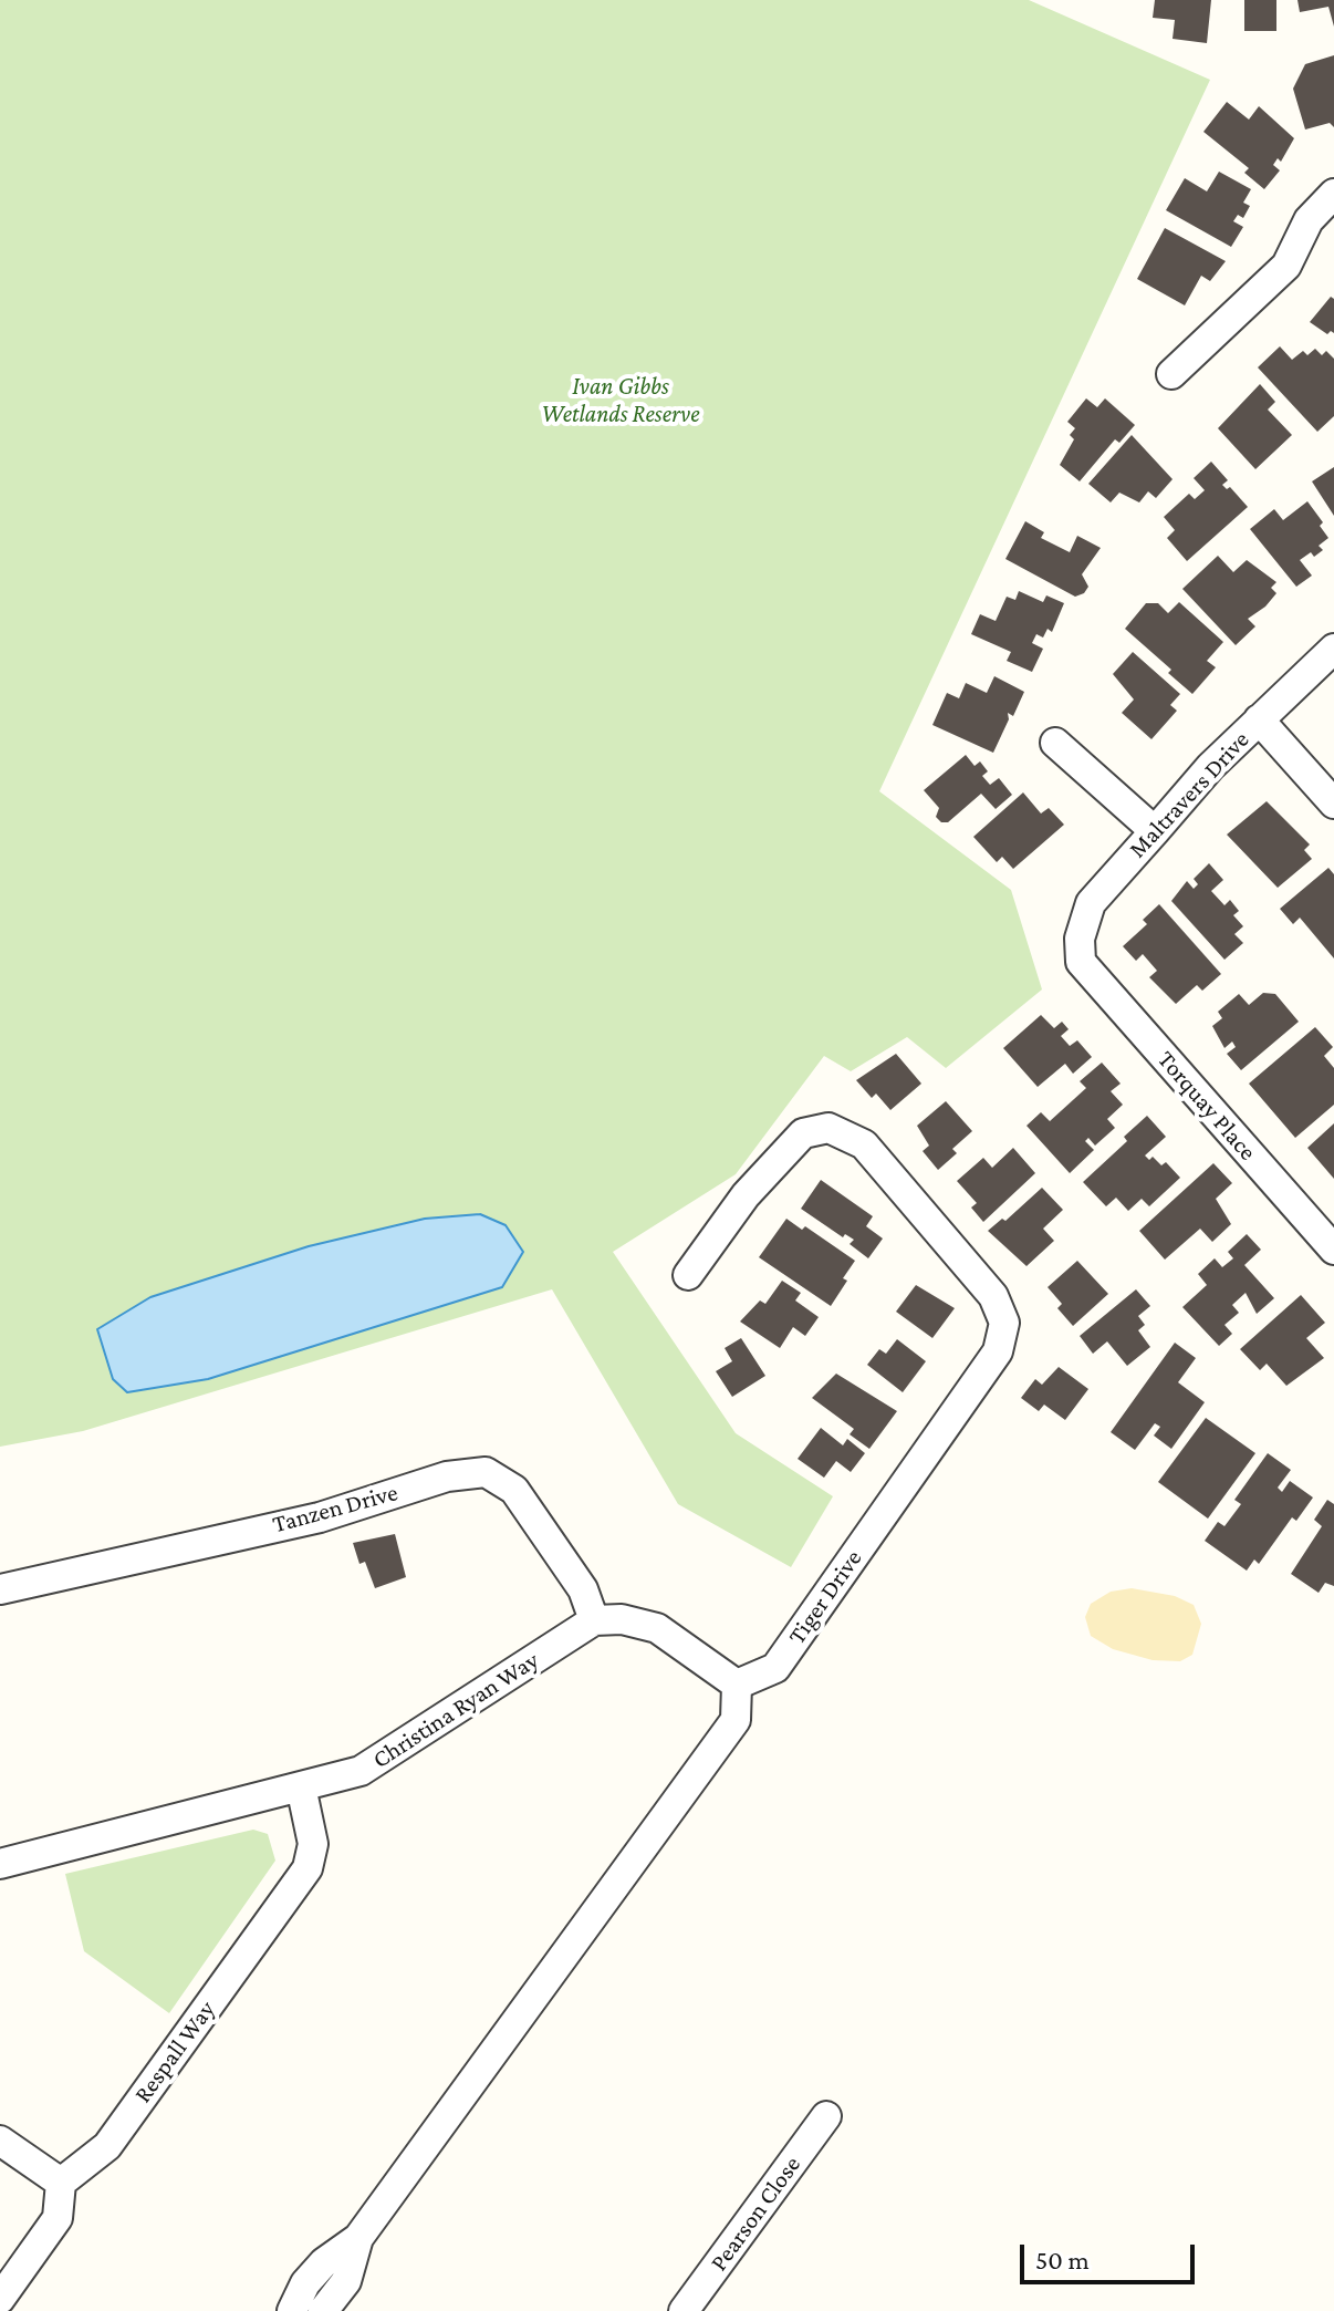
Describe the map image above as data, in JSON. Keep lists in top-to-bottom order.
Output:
{
  "streets": {
    "street": [
      "Maltravers Drive",
      "Torquay Place",
      "Tanzen Drive",
      "Tiger Drive",
      "Christina Ryan Way",
      "Respall Way",
      "Pearson Close"
    ]
  },
  "crossings": [
    ["Maltravers Drive", "Torquay Place"],
    ["Tanzen Drive", "Christina Ryan Way"],
    ["Christina Ryan Way", "Respall Way"]
  ],
  "parks": ["Ivan Gibbs Wetlands Reserve"],
  "scale_bar": "50 m"
}
